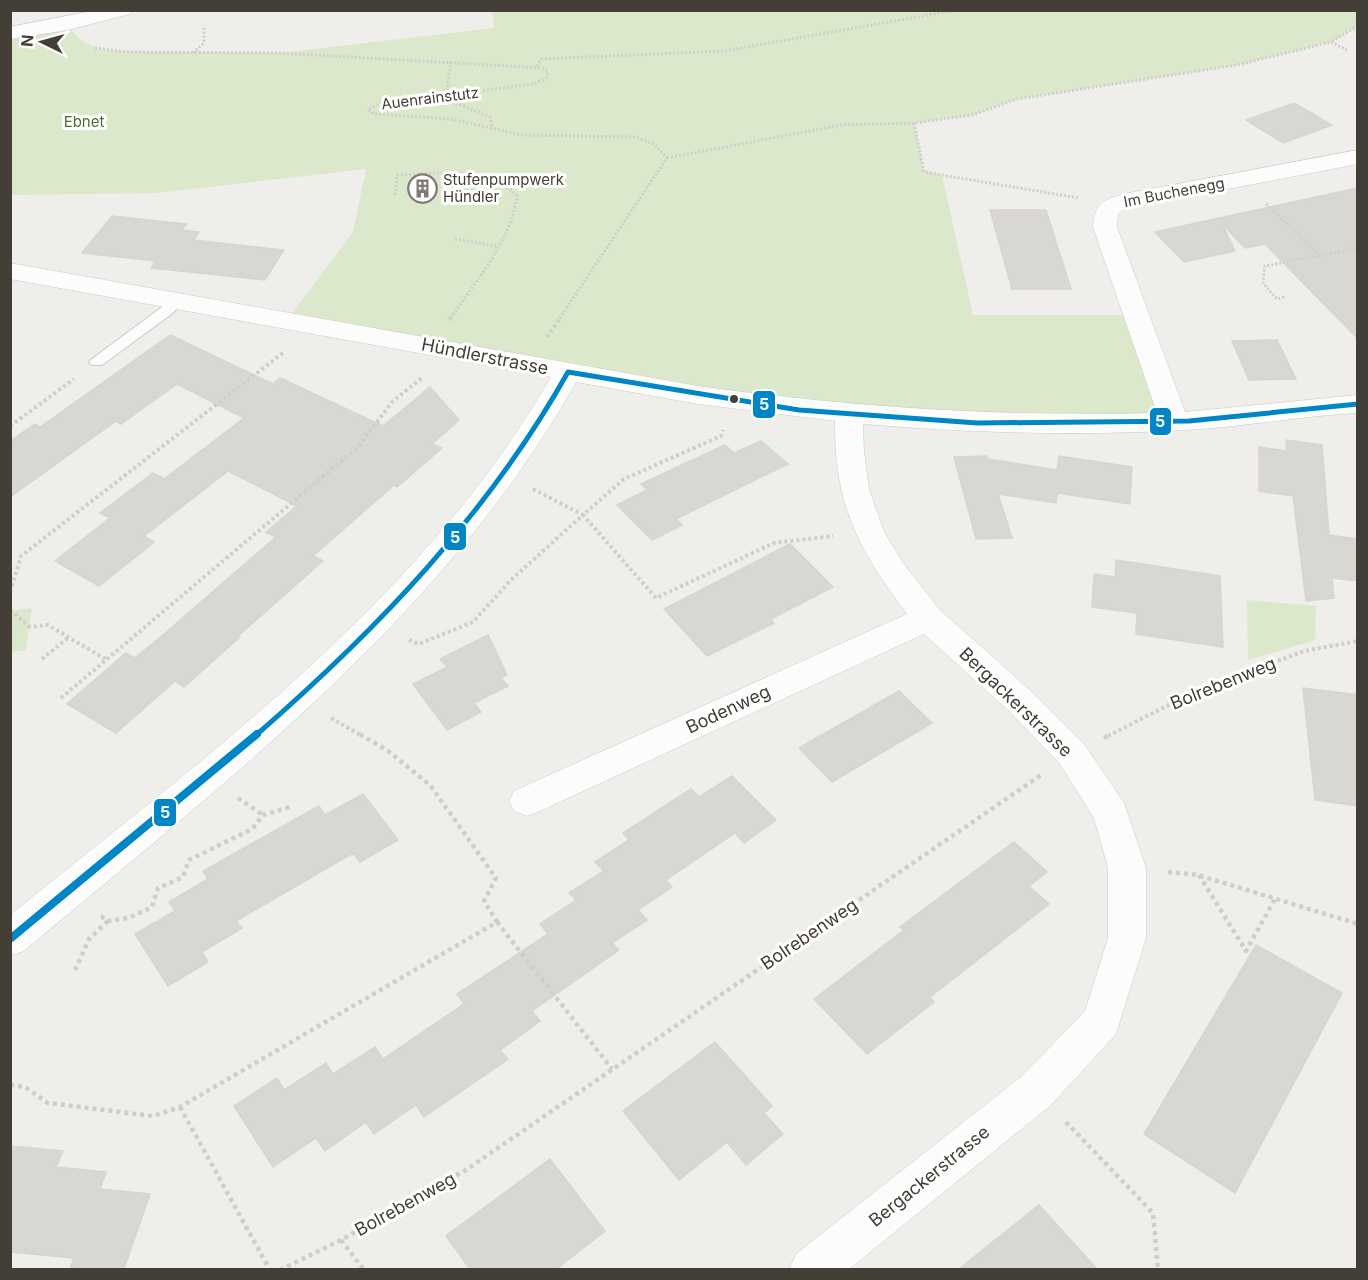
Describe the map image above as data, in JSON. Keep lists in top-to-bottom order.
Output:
{
  "streets": {
    "street": [
      "Im Buchenegg",
      "Hündlerstrasse",
      "Bergackerstrasse",
      "Bodenweg"
    ],
    "path": ["Auenrainstutz", "Bolrebenweg"]
  },
  "crossings": [
    ["Im Buchenegg", "Hündlerstrasse"],
    ["Hündlerstrasse", "Bergackerstrasse"],
    ["Bolrebenweg", "Bergackerstrasse"],
    ["Bergackerstrasse", "Bodenweg"]
  ],
  "parks": ["Ebnet"],
  "places": {
    "building": ["Stufenpumpwerk Hündler"]
  },
  "lines": ["transit line 5"],
  "north": "left"
}
